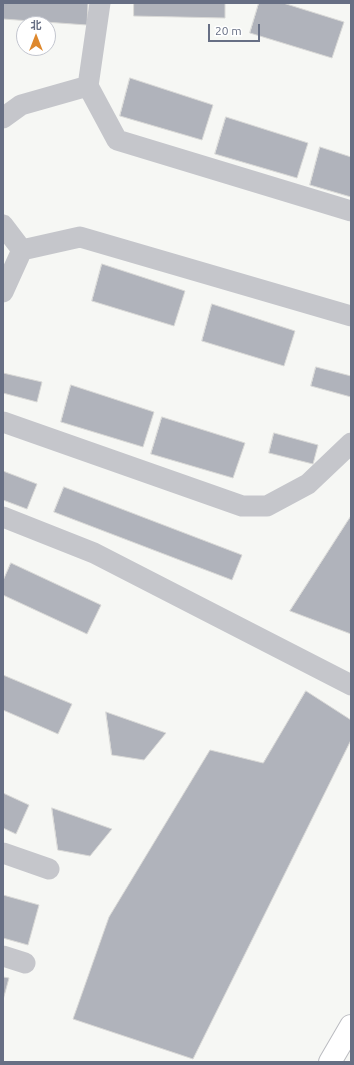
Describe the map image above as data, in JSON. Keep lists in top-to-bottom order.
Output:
{
  "scale_bar": "20 m",
  "north": "top"
}
